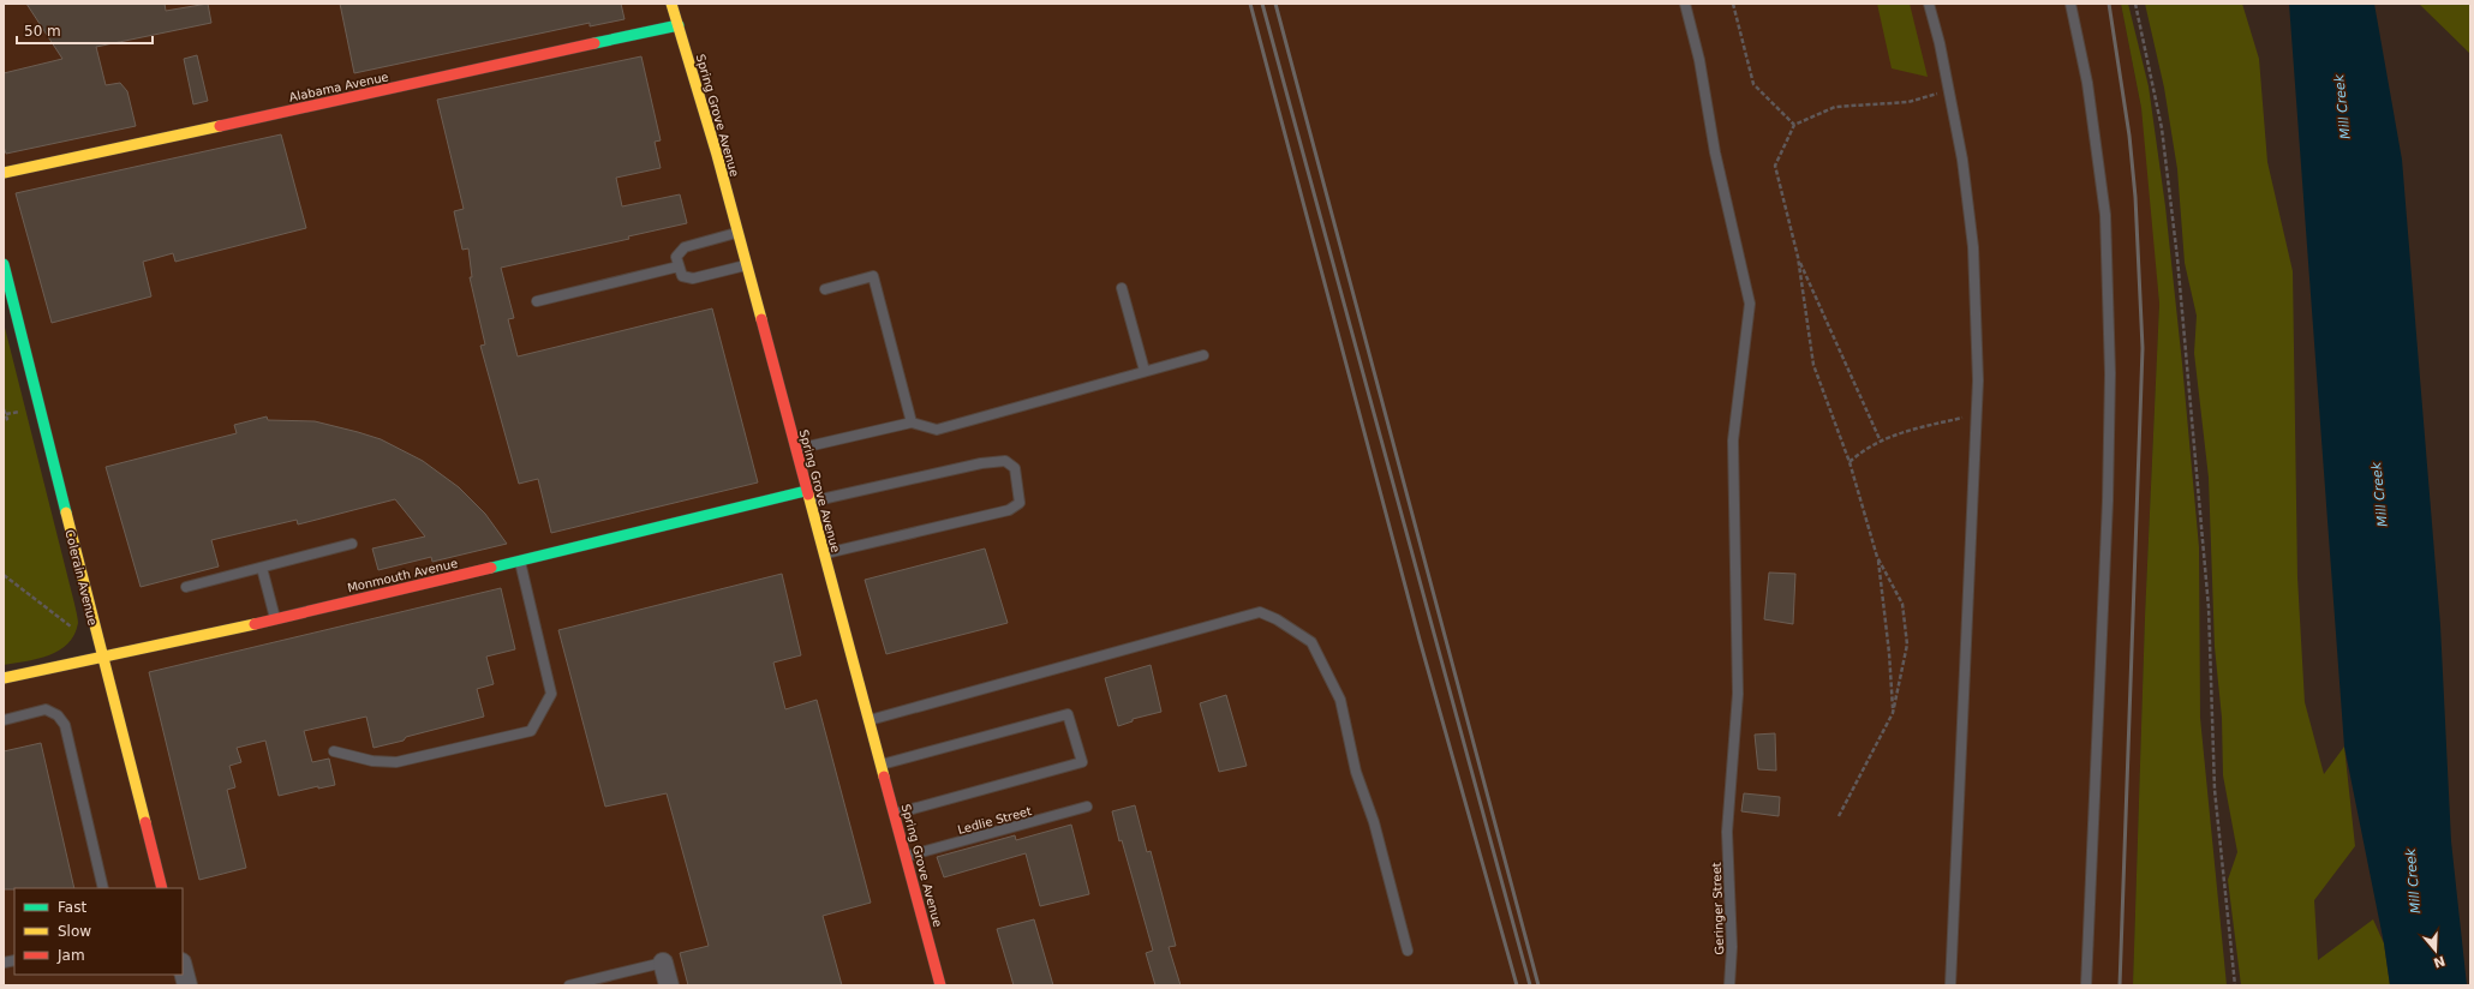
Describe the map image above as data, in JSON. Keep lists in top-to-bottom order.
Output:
{
  "streets": {
    "street": [
      "Alabama Avenue",
      "Spring Grove Avenue",
      "Monmouth Avenue",
      "Colerain Avenue"
    ],
    "lane": ["Ledlie Street", "Geringer Street"]
  },
  "crossings": [
    ["Alabama Avenue", "Spring Grove Avenue"],
    ["Spring Grove Avenue", "Monmouth Avenue"],
    ["Spring Grove Avenue", "Ledlie Street"],
    ["Monmouth Avenue", "Colerain Avenue"]
  ],
  "water": ["Mill Creek"],
  "legend": ["Fast", "Slow", "Jam"],
  "scale_bar": "50 m",
  "north": "bottom"
}
